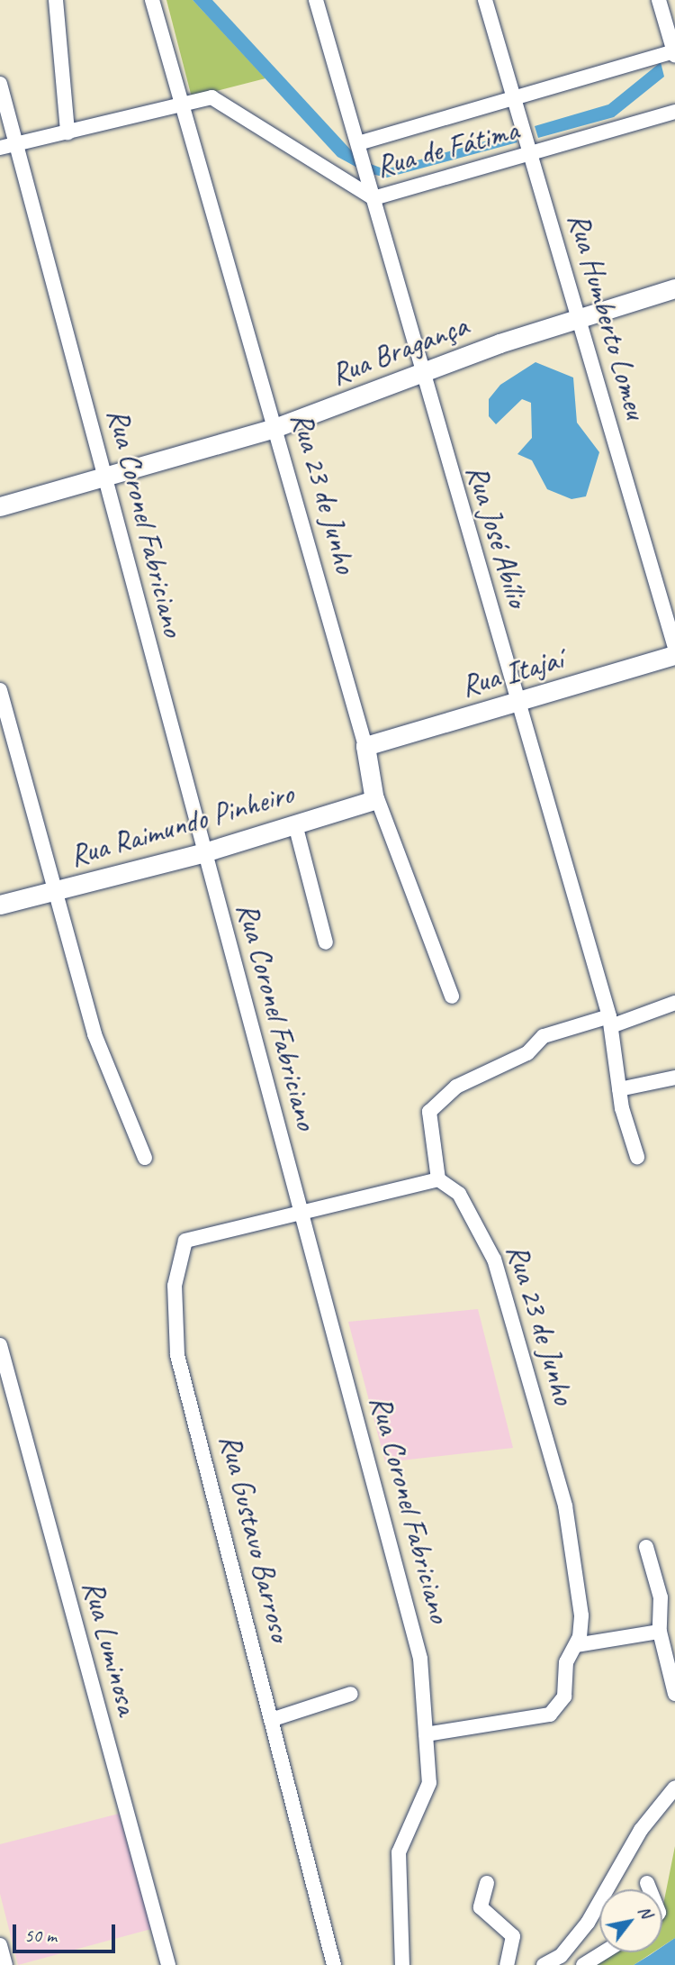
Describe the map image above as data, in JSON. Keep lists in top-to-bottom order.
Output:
{
  "streets": {
    "street": [
      "Rua de Fátima",
      "Rua Humberto Lomeu",
      "Rua Bragança",
      "Rua 23 de Junho",
      "Rua Coronel Fabriciano",
      "Rua José Abílio",
      "Rua Itajaí",
      "Rua Raimundo Pinheiro",
      "Rua Gustavo Barroso",
      "Rua Luminosa"
    ]
  },
  "crossings": [
    ["Rua de Fátima", "Rua Humberto Lomeu"],
    ["Rua de Fátima", "Rua 23 de Junho"],
    ["Rua de Fátima", "Rua Coronel Fabriciano"],
    ["Rua de Fátima", "Rua José Abílio"],
    ["Rua Humberto Lomeu", "Rua Bragança"],
    ["Rua Bragança", "Rua 23 de Junho"],
    ["Rua Bragança", "Rua Coronel Fabriciano"],
    ["Rua Bragança", "Rua José Abílio"],
    ["Rua 23 de Junho", "Rua Coronel Fabriciano"],
    ["Rua 23 de Junho", "Rua Itajaí"],
    ["Rua 23 de Junho", "Rua Raimundo Pinheiro"],
    ["Rua Coronel Fabriciano", "Rua Raimundo Pinheiro"],
    ["Rua Coronel Fabriciano", "Rua Gustavo Barroso"],
    ["Rua José Abílio", "Rua Itajaí"]
  ],
  "scale_bar": "50 m",
  "north": "top right"
}
